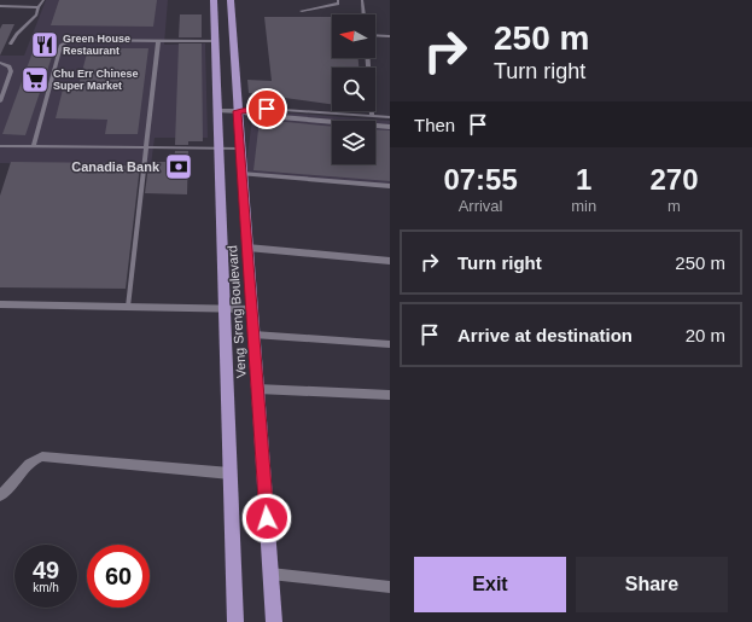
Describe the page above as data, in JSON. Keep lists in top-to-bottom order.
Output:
{
  "streets": {
    "main road": ["Veng Sreng Boulevard"]
  },
  "places": {
    "restaurant": ["Green House Restaurant"],
    "supermarket": ["Chu Err Chinese Super Market"],
    "bank": ["Canadia Bank"]
  },
  "north": "left",
  "page": {
    "turn": ["250 m", "Turn right"],
    "then": "Then",
    "eta": [
      "07:55",
      "Arrival",
      "1",
      "min",
      "270",
      "m"
    ],
    "list": [
      {
        "name": "Turn right",
        "value": "250 m"
      },
      {
        "name": "Arrive at destination",
        "value": "20 m"
      }
    ],
    "speed": "49 km/h",
    "limit": "60",
    "buttons": ["Exit", "Share"]
  }
}
